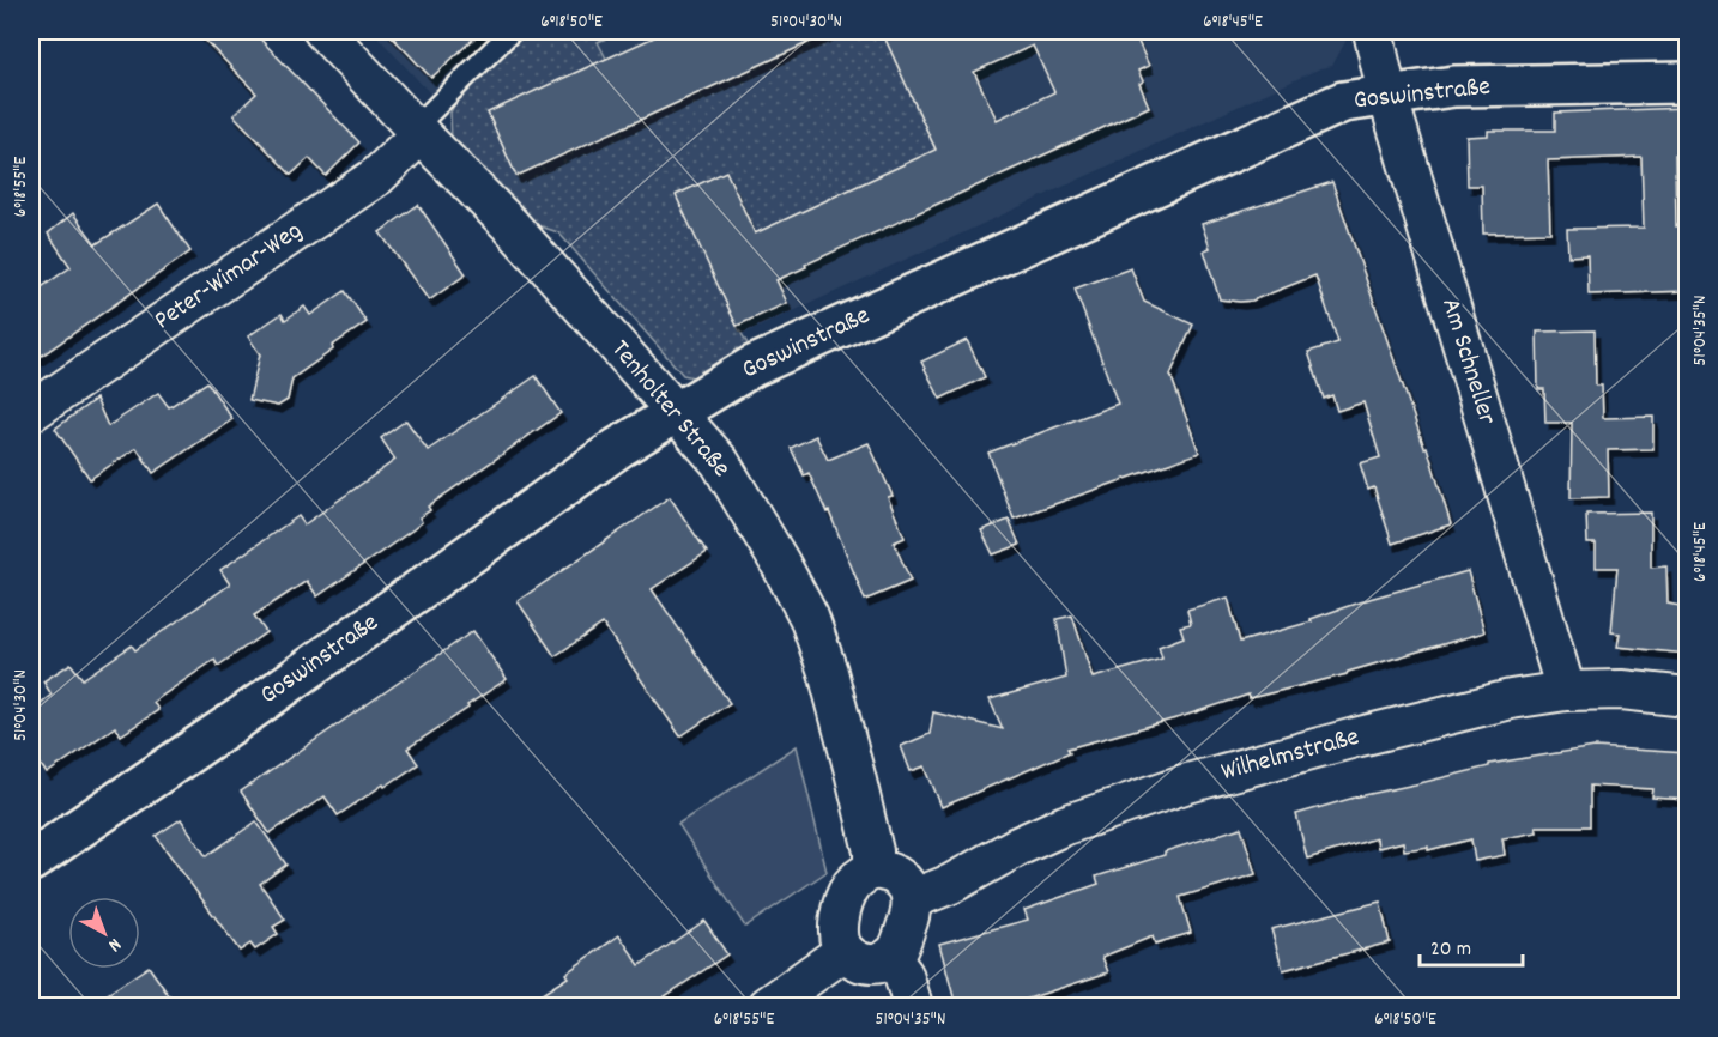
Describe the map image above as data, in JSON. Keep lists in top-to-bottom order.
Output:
{
  "streets": {
    "main road": ["Goswinstraße"],
    "street": [
      "Peter-Wimar-Weg",
      "Am Schneller",
      "Tenholter Straße",
      "Wilhelmstraße"
    ]
  },
  "crossings": [
    ["Goswinstraße", "Am Schneller"],
    ["Goswinstraße", "Tenholter Straße"],
    ["Peter-Wimar-Weg", "Tenholter Straße"],
    ["Am Schneller", "Wilhelmstraße"],
    ["Tenholter Straße", "Wilhelmstraße"]
  ],
  "scale_bar": "20 m",
  "north": "bottom right",
  "coordinates": [
    "6°18'50\"E",
    "51°04'30\"N",
    "6°18'45\"E",
    "6°18'55\"E",
    "51°04'35\"N"
  ]
}
